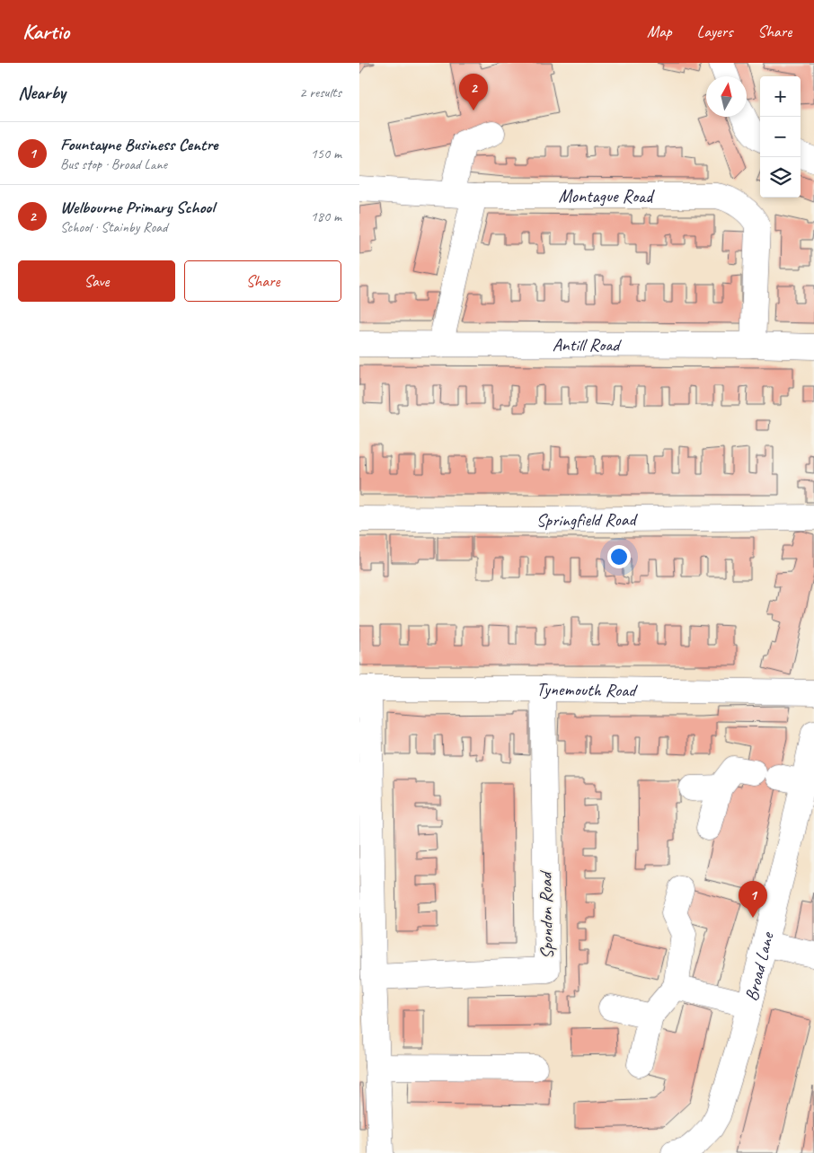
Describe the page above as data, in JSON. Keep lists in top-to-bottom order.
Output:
{
  "streets": {
    "street": [
      "Montague Road",
      "Antill Road",
      "Springfield Road",
      "Tynemouth Road",
      "Spondon Road",
      "Broad Lane"
    ]
  },
  "crossings": [
    ["Montague Road", "Antill Road"],
    ["Tynemouth Road", "Spondon Road"]
  ],
  "north": "top",
  "page": {
    "header": "Kartio",
    "nav": ["Map", "Layers", "Share"],
    "heading": ["Nearby", "2 results"],
    "pins": ["2", "1"],
    "map_buttons": ["+", "−"],
    "list": [
      {
        "mark": "1",
        "name": "Fountayne Business Centre",
        "note": "Bus stop · Broad Lane",
        "value": "150 m"
      },
      {
        "mark": "2",
        "name": "Welbourne Primary School",
        "note": "School · Stainby Road",
        "value": "180 m"
      }
    ],
    "buttons": ["Save", "Share"]
  }
}
